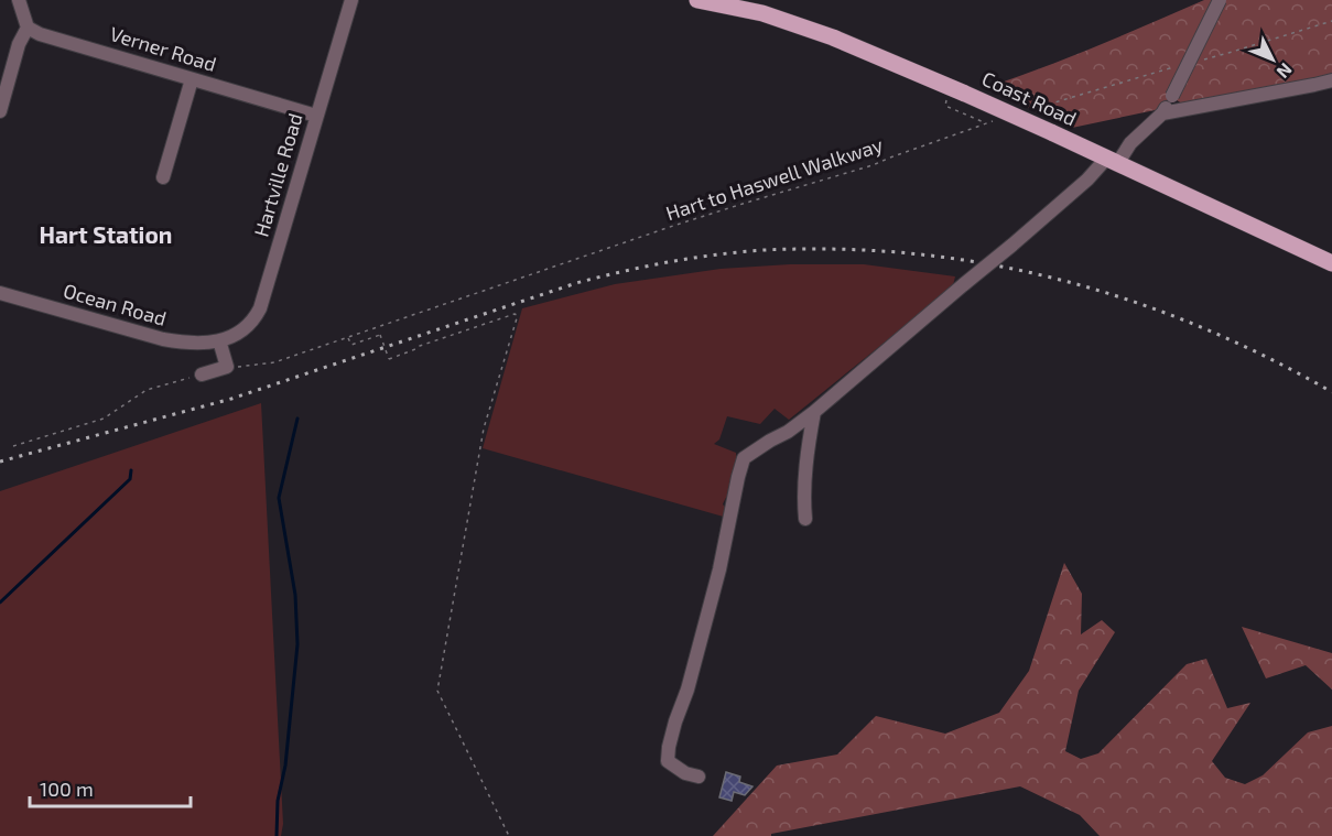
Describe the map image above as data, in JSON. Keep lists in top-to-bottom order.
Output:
{
  "streets": {
    "main road": ["Coast Road"],
    "street": ["Verner Road", "Hartville Road", "Ocean Road"],
    "path": ["Hart to Haswell Walkway"]
  },
  "crossings": [
    ["Verner Road", "Hartville Road"],
    ["Hartville Road", "Ocean Road"]
  ],
  "districts": ["Hart Station"],
  "scale_bar": "100 m",
  "north": "bottom right"
}
